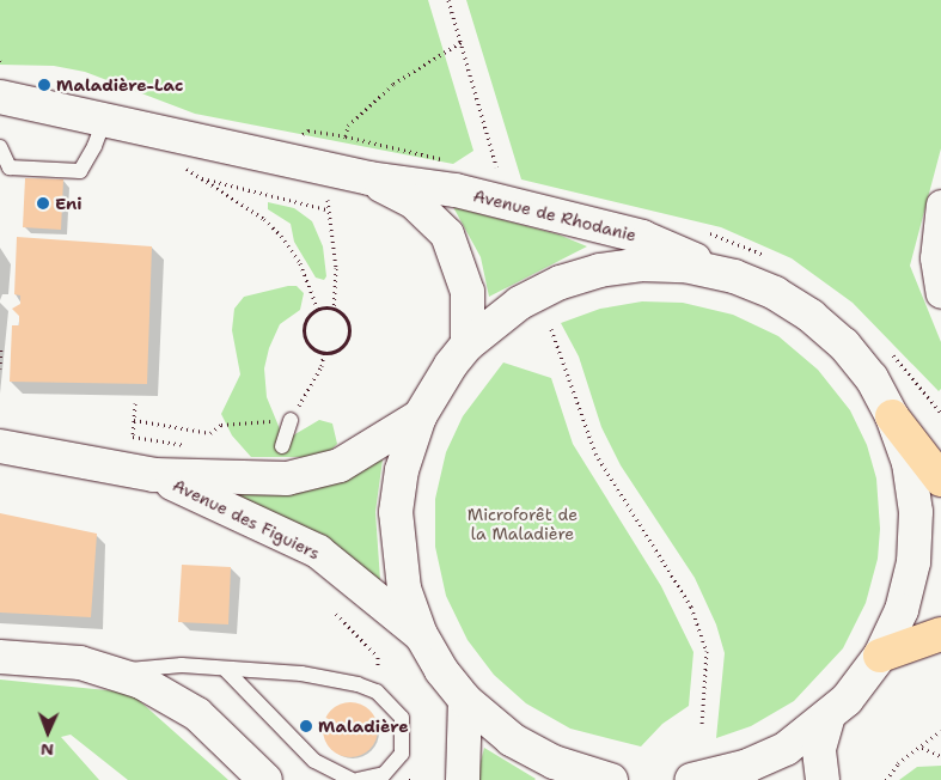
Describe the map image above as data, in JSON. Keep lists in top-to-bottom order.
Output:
{
  "streets": {
    "main road": ["Avenue de Rhodanie", "Avenue des Figuiers"]
  },
  "parks": ["Microforêt de la Maladière"],
  "places": ["Maladière-Lac", "Eni", "Maladière"],
  "north": "bottom"
}
